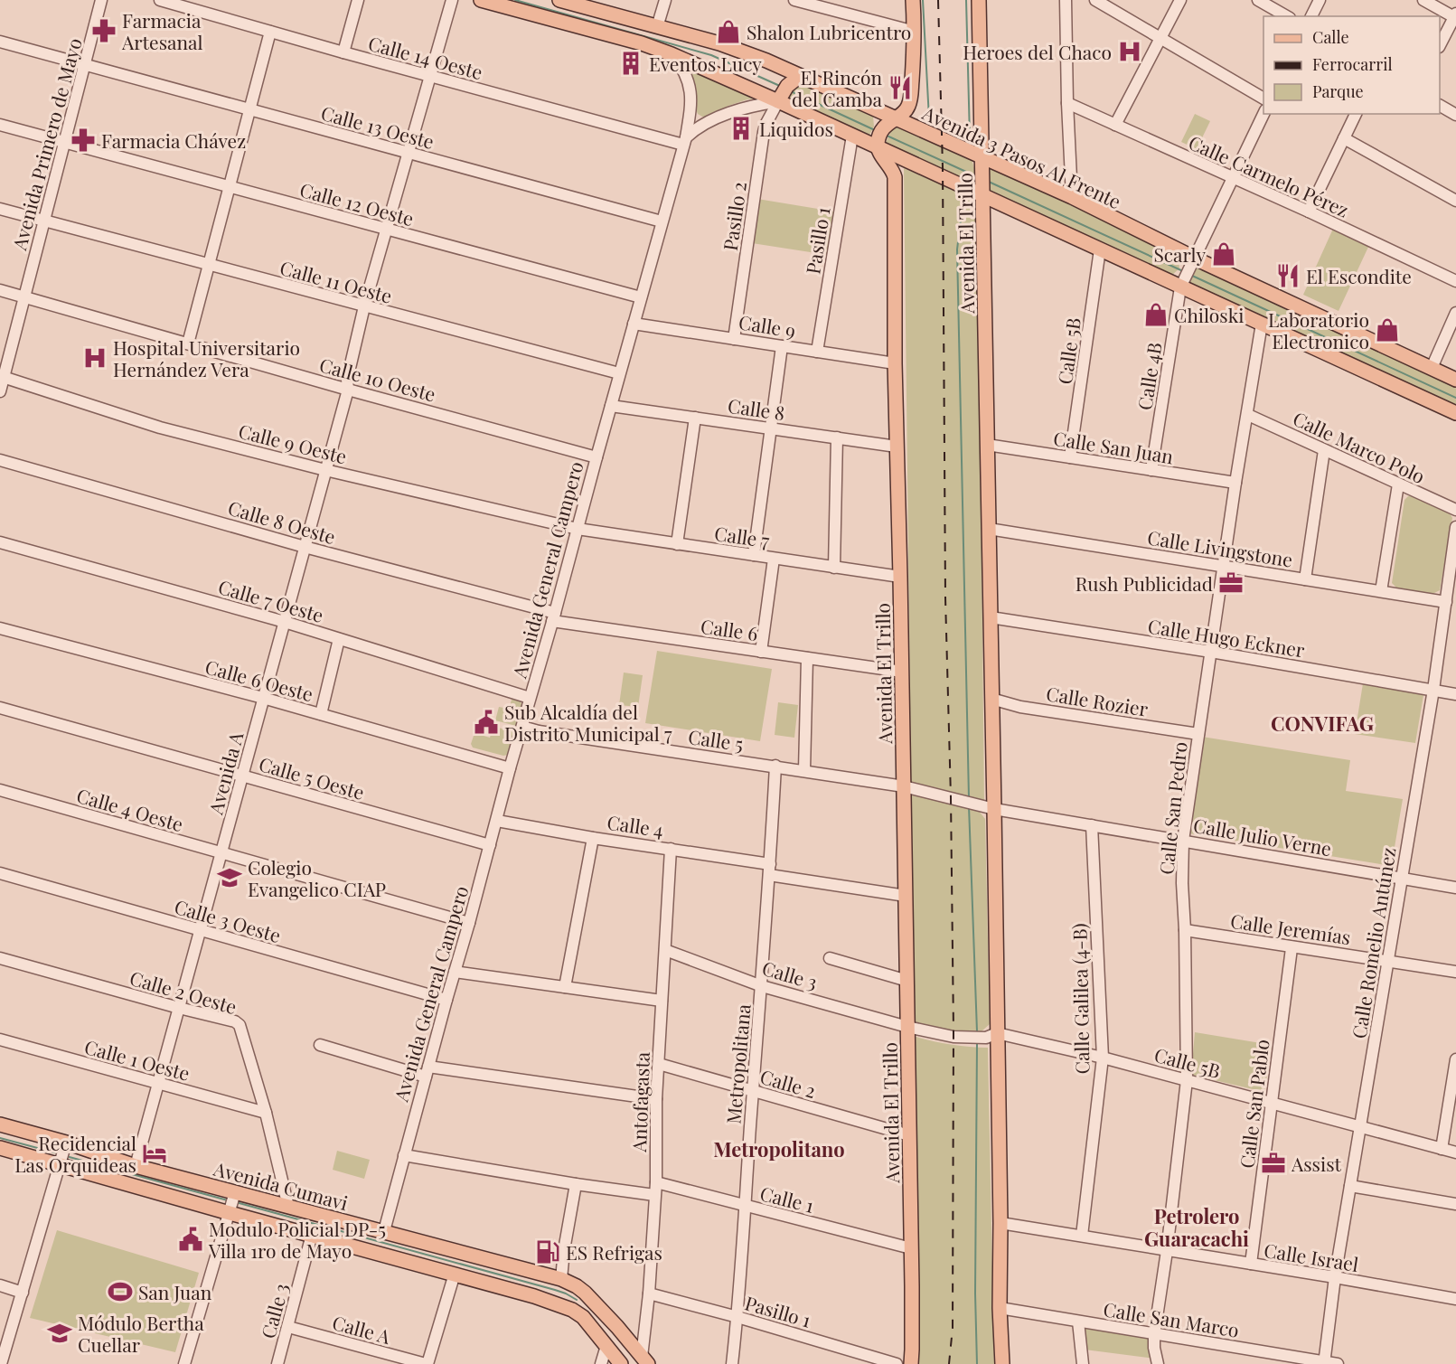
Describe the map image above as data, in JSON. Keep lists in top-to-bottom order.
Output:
{
  "streets": {
    "main road": ["Avenida 3 Pasos Al Frente", "Avenida El Trillo", "Avenida Cumavi"],
    "street": [
      "Calle 14 Oeste",
      "Calle 13 Oeste",
      "Avenida Primero de Mayo",
      "Calle Carmelo Pérez",
      "Calle 12 Oeste",
      "Pasillo 2",
      "Pasillo 1",
      "Calle 11 Oeste",
      "Calle 9",
      "Calle 5B",
      "Calle 4B",
      "Calle 10 Oeste",
      "Calle 8",
      "Calle 9 Oeste",
      "Calle San Juan",
      "Calle Marco Polo",
      "Calle 8 Oeste",
      "Calle 7",
      "Calle Livingstone",
      "Avenida General Campero",
      "Calle 7 Oeste",
      "Calle 6",
      "Calle Hugo Eckner",
      "Calle 6 Oeste",
      "Calle Rozier",
      "Calle 5",
      "Avenida A",
      "Calle 5 Oeste",
      "Calle San Pedro",
      "Calle 4 Oeste",
      "Calle 4",
      "Calle Julio Verne",
      "Calle 3 Oeste",
      "Calle Jeremías",
      "Calle Romelio Antúnez",
      "Calle 3",
      "Calle 2 Oeste",
      "Calle Galilea (4-B)",
      "Calle 1 Oeste",
      "Metropolitana",
      "Calle 2",
      "Antofagasta",
      "Calle San Pablo",
      "Calle 1",
      "Calle Israel",
      "Calle San Marco",
      "Calle A"
    ]
  },
  "crossings": [
    ["Calle 14 Oeste", "Avenida General Campero"],
    ["Calle 13 Oeste", "Avenida Primero de Mayo"],
    ["Calle 13 Oeste", "Avenida General Campero"],
    ["Avenida Primero de Mayo", "Calle 12 Oeste"],
    ["Avenida Primero de Mayo", "Calle 11 Oeste"],
    ["Avenida Primero de Mayo", "Calle 10 Oeste"],
    ["Avenida Primero de Mayo", "Calle 9 Oeste"],
    ["Avenida 3 Pasos Al Frente", "Avenida El Trillo"],
    ["Avenida 3 Pasos Al Frente", "Calle 4B"],
    ["Calle Carmelo Pérez", "Calle 4B"],
    ["Calle 12 Oeste", "Avenida General Campero"],
    ["Pasillo 2", "Calle 9"],
    ["Pasillo 1", "Calle 9"],
    ["Pasillo 1", "Metropolitana"],
    ["Pasillo 1", "Antofagasta"],
    ["Avenida El Trillo", "Calle 9"],
    ["Avenida El Trillo", "Calle 5B"],
    ["Avenida El Trillo", "Calle 8"],
    ["Avenida El Trillo", "Calle San Juan"],
    ["Avenida El Trillo", "Calle 7"],
    ["Avenida El Trillo", "Calle Livingstone"],
    ["Avenida El Trillo", "Calle 6"],
    ["Avenida El Trillo", "Calle Hugo Eckner"],
    ["Avenida El Trillo", "Calle Rozier"],
    ["Avenida El Trillo", "Calle 5"],
    ["Avenida El Trillo", "Calle 4"],
    ["Avenida El Trillo", "Calle Julio Verne"],
    ["Avenida El Trillo", "Calle 3"],
    ["Avenida El Trillo", "Calle 2"],
    ["Avenida El Trillo", "Calle 1"],
    ["Avenida El Trillo", "Calle Israel"],
    ["Avenida El Trillo", "Calle San Marco"],
    ["Calle 11 Oeste", "Avenida General Campero"],
    ["Calle 9", "Avenida General Campero"],
    ["Calle 5B", "Calle San Juan"],
    ["Calle 5B", "Calle San Pedro"],
    ["Calle 5B", "Calle Romelio Antúnez"],
    ["Calle 5B", "Calle 3"],
    ["Calle 5B", "Calle Galilea (4-B)"],
    ["Calle 5B", "Calle San Pablo"],
    ["Calle 4B", "Calle San Juan"],
    ["Calle 10 Oeste", "Avenida General Campero"],
    ["Calle 10 Oeste", "Avenida A"],
    ["Calle 8", "Avenida General Campero"],
    ["Calle 9 Oeste", "Calle 7"],
    ["Calle 9 Oeste", "Avenida General Campero"],
    ["Calle 9 Oeste", "Avenida A"],
    ["Calle San Juan", "Calle San Pedro"],
    ["Calle Marco Polo", "Calle San Pedro"],
    ["Calle 8 Oeste", "Avenida General Campero"],
    ["Calle 8 Oeste", "Calle 6"],
    ["Calle 8 Oeste", "Avenida A"],
    ["Calle 7", "Avenida General Campero"],
    ["Calle Livingstone", "Calle San Pedro"],
    ["Calle Livingstone", "Calle Romelio Antúnez"],
    ["Avenida General Campero", "Calle 7 Oeste"],
    ["Avenida General Campero", "Calle 6"],
    ["Avenida General Campero", "Calle 6 Oeste"],
    ["Avenida General Campero", "Calle 5"],
    ["Avenida General Campero", "Calle 5 Oeste"],
    ["Avenida General Campero", "Calle 4 Oeste"],
    ["Avenida General Campero", "Calle 4"],
    ["Avenida General Campero", "Calle 3 Oeste"],
    ["Avenida General Campero", "Avenida Cumavi"],
    ["Calle 7 Oeste", "Avenida A"],
    ["Calle Hugo Eckner", "Calle San Pedro"],
    ["Calle Hugo Eckner", "Calle Romelio Antúnez"],
    ["Calle 6 Oeste", "Avenida A"],
    ["Calle Rozier", "Calle San Pedro"],
    ["Calle 5", "Calle Julio Verne"],
    ["Calle 5", "Metropolitana"],
    ["Avenida A", "Calle 5 Oeste"],
    ["Avenida A", "Calle 4 Oeste"],
    ["Avenida A", "Calle 3 Oeste"],
    ["Avenida A", "Calle 2 Oeste"],
    ["Avenida A", "Calle 1 Oeste"],
    ["Avenida A", "Avenida Cumavi"],
    ["Calle San Pedro", "Calle Julio Verne"],
    ["Calle San Pedro", "Calle Jeremías"],
    ["Calle San Pedro", "Calle Israel"],
    ["Calle San Pedro", "Calle San Marco"],
    ["Calle 4", "Metropolitana"],
    ["Calle 4", "Antofagasta"],
    ["Calle Julio Verne", "Calle Romelio Antúnez"],
    ["Calle Julio Verne", "Calle Galilea (4-B)"],
    ["Calle Jeremías", "Calle Romelio Antúnez"],
    ["Calle Jeremías", "Calle San Pablo"],
    ["Calle Romelio Antúnez", "Calle Israel"],
    ["Calle Romelio Antúnez", "Calle San Marco"],
    ["Calle 3", "Metropolitana"],
    ["Calle 3", "Antofagasta"],
    ["Calle 3", "Avenida Cumavi"],
    ["Calle 3", "Calle A"],
    ["Calle 2 Oeste", "Calle 1 Oeste"],
    ["Calle 2 Oeste", "Avenida Cumavi"],
    ["Calle Galilea (4-B)", "Calle Israel"],
    ["Metropolitana", "Calle 2"],
    ["Metropolitana", "Calle 1"],
    ["Calle 2", "Antofagasta"],
    ["Antofagasta", "Avenida Cumavi"],
    ["Antofagasta", "Calle 1"],
    ["Calle San Pablo", "Calle Israel"]
  ],
  "districts": ["CONVIFAG", "Metropolitano", "Petrolero Guaracachi"],
  "places": {
    "pharmacy": ["Farmacia Artesanal", "Farmacia Chávez"],
    "shop": [
      "Shalon Lubricentro",
      "Scarly",
      "Chiloski",
      "Laboratorio Electronico"
    ],
    "hospital": ["Heroes del Chaco", "Hospital Universitario Hernández Vera"],
    "building": ["Eventos Lucy", "Liquidos"],
    "restaurant": ["El Rincón del Camba", "El Escondite"],
    "office": ["Rush Publicidad", "Assist"],
    "public building": ["Sub Alcaldía del Distrito Municipal 7", "Modulo Policial DP-5 Villa 1ro de Mayo"],
    "school or university": ["Colegio Evangelico CIAP", "Módulo Bertha Cuellar"],
    "hotel": ["Recidencial Las Orquideas"],
    "fuel station": ["ES Refrigas"],
    "sports": ["San Juan"]
  },
  "legend": ["Calle", "Ferrocarril", "Parque"]
}
